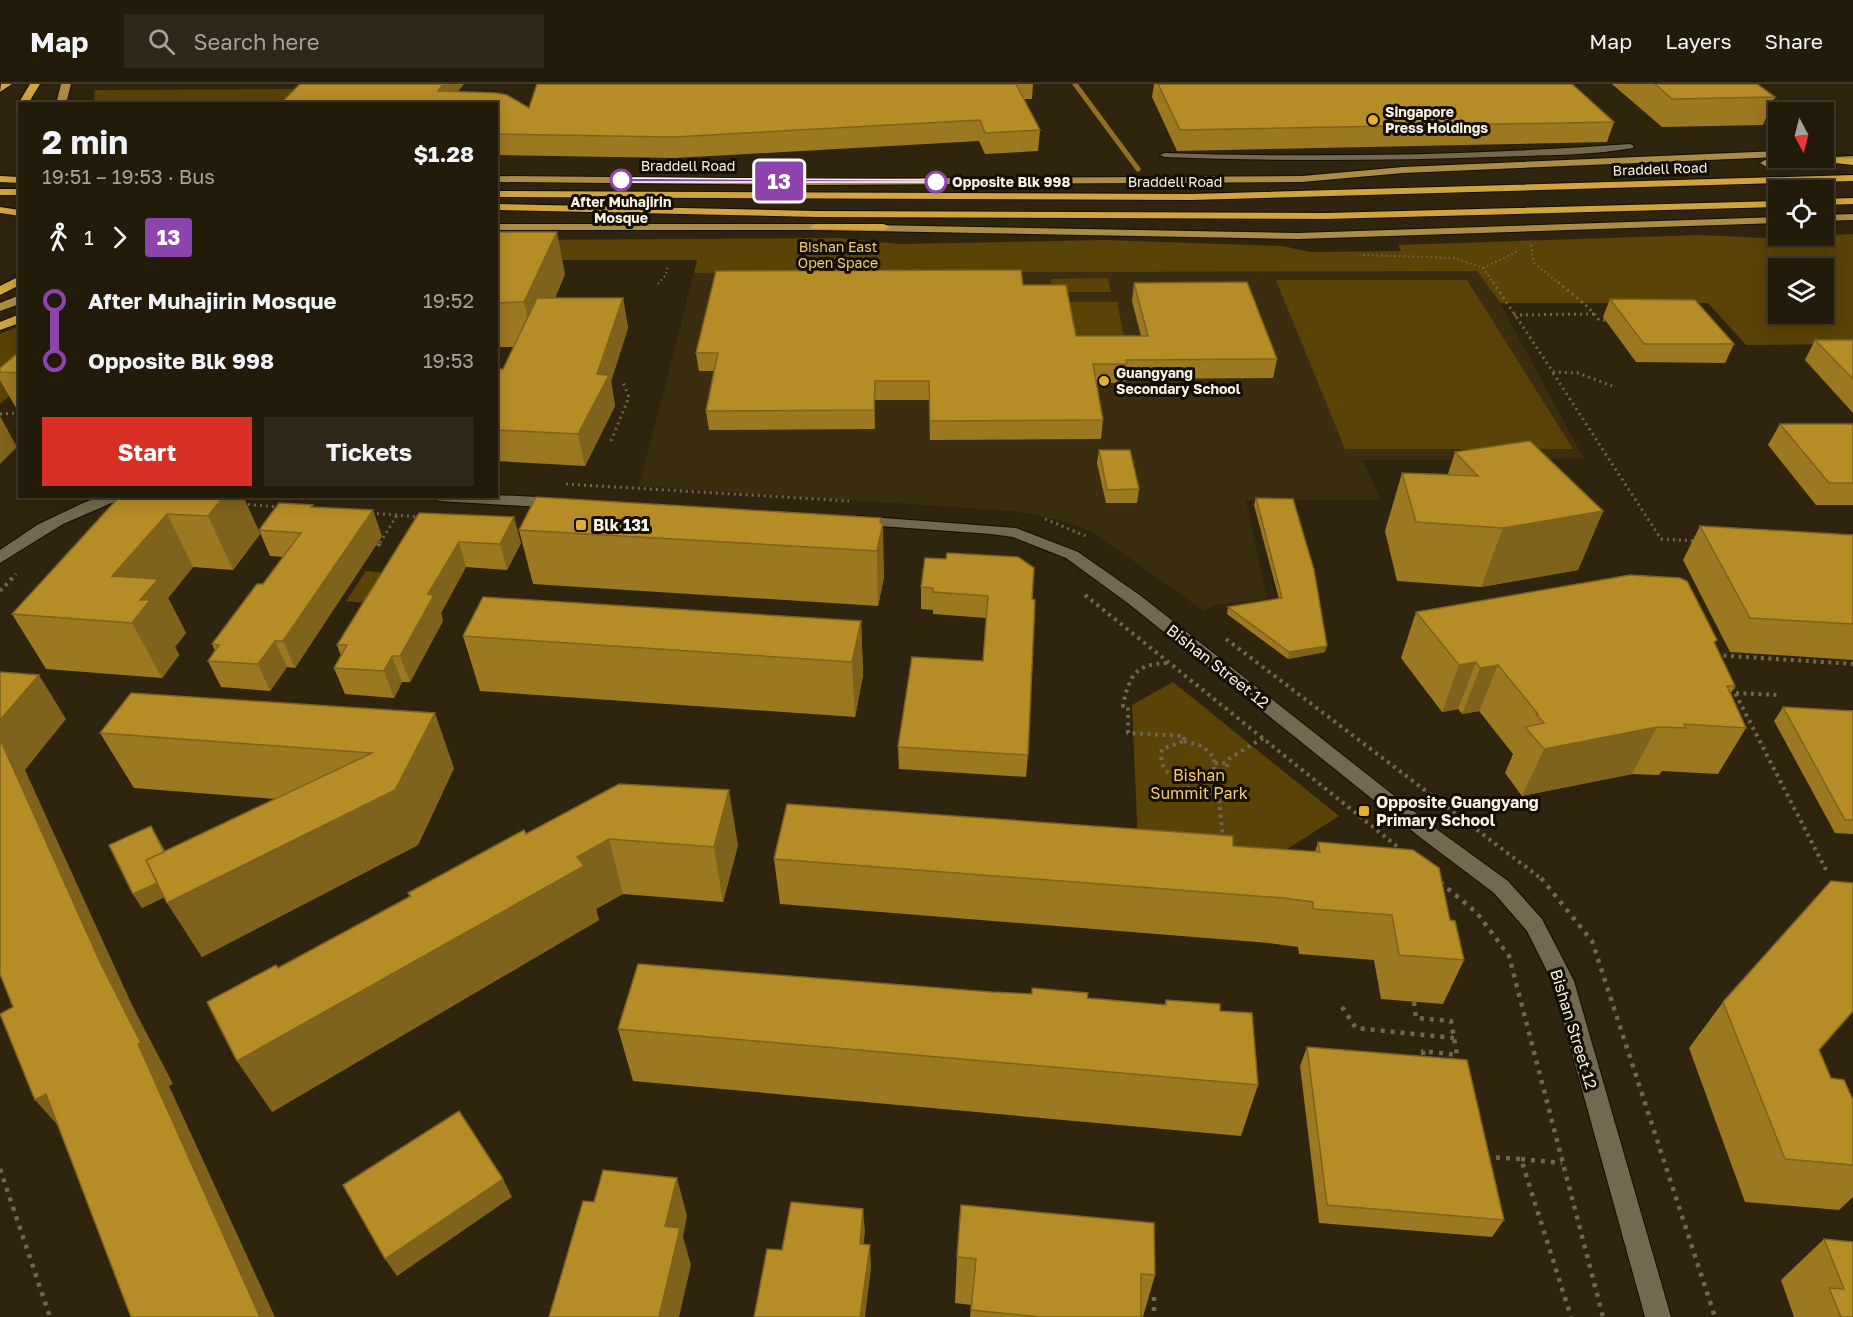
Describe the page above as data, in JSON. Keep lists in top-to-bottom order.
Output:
{
  "streets": {
    "highway": ["Braddell Road"],
    "street": ["Bishan Street 12"]
  },
  "parks": ["Bishan East Open Space", "Bishan Summit Park"],
  "places": {
    "other": [
      "Singapore Press Holdings",
      "After Muhajirin Mosque",
      "Opposite Blk 998",
      "Guangyang Secondary School"
    ],
    "transit": ["Blk 131", "Opposite Guangyang Primary School"]
  },
  "lines": ["bus line 13"],
  "north": "bottom",
  "page": {
    "header": "Map",
    "search": "Search here",
    "nav": ["Map", "Layers", "Share"],
    "on_map": "13",
    "heading": ["2 min", "19:51 – 19:53 · Bus", "$1.28"],
    "legs": ["1", "13"],
    "list": [
      {
        "name": "After Muhajirin Mosque",
        "value": "19:52"
      },
      {
        "name": "Opposite Blk 998",
        "value": "19:53"
      }
    ],
    "buttons": ["Start", "Tickets"]
  }
}
